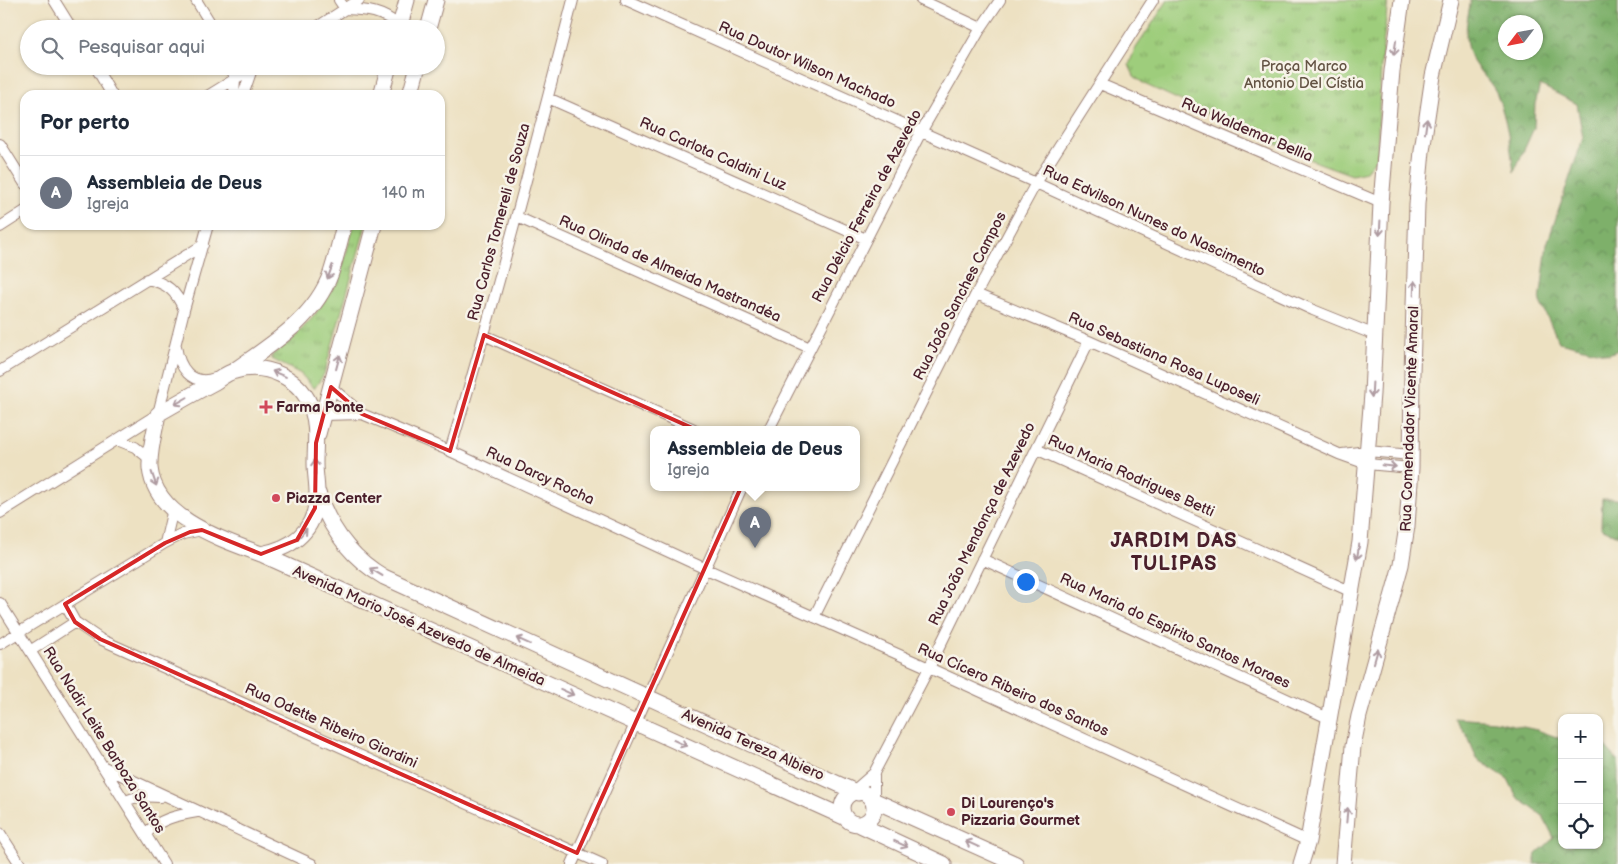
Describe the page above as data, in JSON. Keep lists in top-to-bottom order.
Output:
{
  "streets": {
    "street": [
      "Rua Doutor Wilson Machado",
      "Rua Waldemar Bellia",
      "Rua Carlota Caldini Luz",
      "Rua Délcio Ferreira de Azevedo",
      "Rua Edvilson Nunes do Nascimento",
      "Rua Carlos Tomereli de Souza",
      "Rua Olinda de Almeida Mastrandéa",
      "Rua João Sanches Campos",
      "Rua Sebastiana Rosa Luposeli",
      "Rua Comendador Vicente Amaral",
      "Rua Darcy Rocha",
      "Rua Maria Rodrigues Betti",
      "Rua João Mendonça de Azevedo",
      "Avenida Mario José Azevedo de Almeida",
      "Rua Maria do Espírito Santos Moraes",
      "Rua Cícero Ribeiro dos Santos",
      "Rua Odette Ribeiro Giardini",
      "Rua Nadir Leite Barboza Santos",
      "Avenida Tereza Albiero"
    ]
  },
  "crossings": [
    ["Rua Doutor Wilson Machado", "Rua Délcio Ferreira de Azevedo"],
    ["Rua Doutor Wilson Machado", "Rua Edvilson Nunes do Nascimento"],
    ["Rua Waldemar Bellia", "Rua João Sanches Campos"],
    ["Rua Carlota Caldini Luz", "Rua Délcio Ferreira de Azevedo"],
    ["Rua Carlota Caldini Luz", "Rua Carlos Tomereli de Souza"],
    ["Rua Délcio Ferreira de Azevedo", "Rua Edvilson Nunes do Nascimento"],
    ["Rua Délcio Ferreira de Azevedo", "Rua Olinda de Almeida Mastrandéa"],
    ["Rua Edvilson Nunes do Nascimento", "Rua João Sanches Campos"],
    ["Rua Carlos Tomereli de Souza", "Rua Olinda de Almeida Mastrandéa"],
    ["Rua Carlos Tomereli de Souza", "Rua Darcy Rocha"],
    ["Rua João Sanches Campos", "Rua Sebastiana Rosa Luposeli"],
    ["Rua João Sanches Campos", "Rua Cícero Ribeiro dos Santos"],
    ["Rua Sebastiana Rosa Luposeli", "Rua João Mendonça de Azevedo"],
    ["Rua Darcy Rocha", "Rua Cícero Ribeiro dos Santos"],
    ["Rua Maria Rodrigues Betti", "Rua João Mendonça de Azevedo"],
    ["Rua João Mendonça de Azevedo", "Rua Maria do Espírito Santos Moraes"],
    ["Rua João Mendonça de Azevedo", "Rua Cícero Ribeiro dos Santos"],
    ["Rua João Mendonça de Azevedo", "Avenida Tereza Albiero"],
    ["Avenida Mario José Azevedo de Almeida", "Avenida Tereza Albiero"]
  ],
  "districts": ["JARDIM DAS TULIPAS"],
  "parks": ["Praça Marco Antonio Del Cístia"],
  "places": {
    "health": ["Farma Ponte"],
    "other": ["Piazza Center", "Di Lourenço's Pizzaria Gourmet"]
  },
  "north": "bottom left",
  "page": {
    "search": "Pesquisar aqui",
    "heading": "Por perto",
    "list": [
      {
        "mark": "A",
        "name": "Assembleia de Deus",
        "note": "Igreja",
        "value": "140 m"
      }
    ],
    "popup": ["Assembleia de Deus", "Igreja"],
    "pins": "A",
    "map_buttons": ["+", "−"]
  }
}
